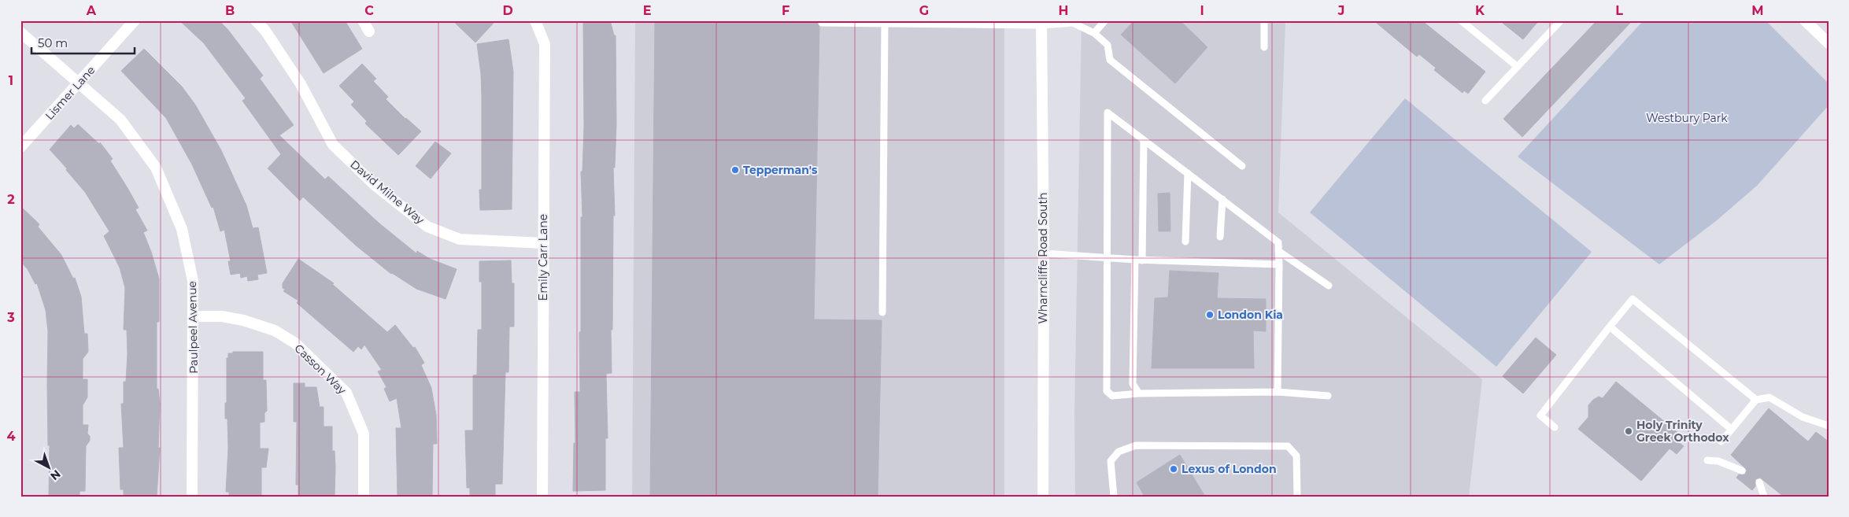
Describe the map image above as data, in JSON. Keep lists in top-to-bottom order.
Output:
{
  "streets": {
    "street": [
      "Lismer Lane",
      "David Milne Way",
      "Emily Carr Lane",
      "Wharncliffe Road South",
      "Paulpeel Avenue",
      "Casson Way"
    ]
  },
  "crossings": [
    ["Lismer Lane", "Paulpeel Avenue"],
    ["David Milne Way", "Emily Carr Lane"],
    ["Paulpeel Avenue", "Casson Way"]
  ],
  "parks": ["Westbury Park"],
  "places": [
    "Tepperman's",
    "London Kia",
    "Holy Trinity Greek Orthodox",
    "Lexus of London"
  ],
  "scale_bar": "50 m",
  "north": "bottom right",
  "grid": {
    "columns": [
      "A",
      "B",
      "C",
      "D",
      "E",
      "F",
      "G",
      "H",
      "I",
      "J",
      "K",
      "L",
      "M"
    ],
    "rows": [
      "1",
      "2",
      "3",
      "4"
    ]
  }
}
